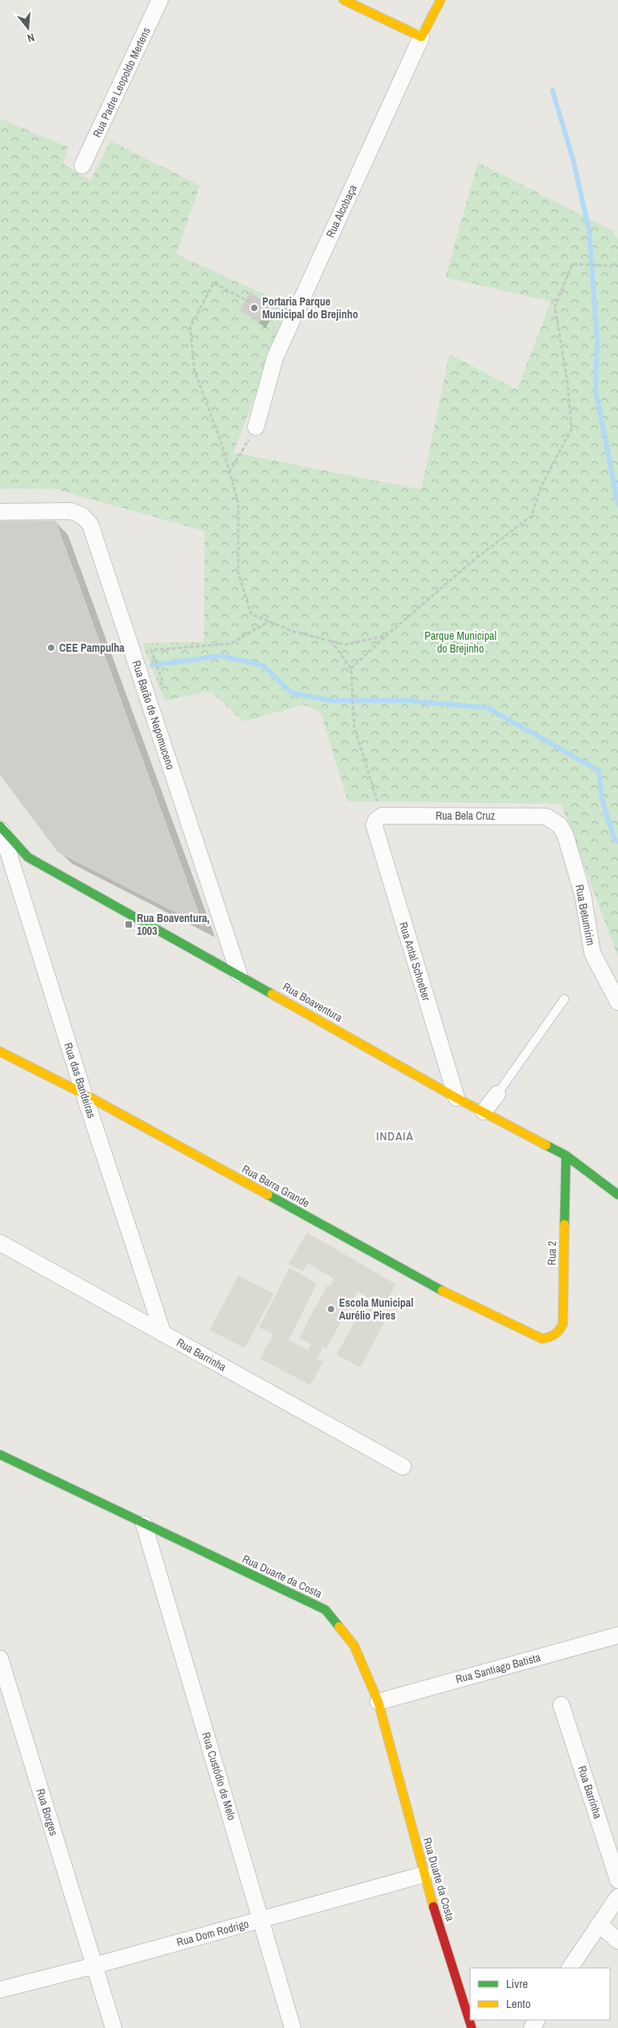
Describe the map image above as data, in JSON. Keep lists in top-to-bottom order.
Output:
{
  "streets": {
    "street": [
      "Rua Padre Leopoldo Mertens",
      "Rua Alcobaça",
      "Rua Barão de Nepomuceno",
      "Rua Bela Cruz",
      "Rua Betumirim",
      "Rua Antal Schoeber",
      "Rua Boaventura",
      "Rua das Bandeiras",
      "Rua Barra Grande",
      "Rua 2",
      "Rua Barrinha",
      "Rua Duarte da Costa",
      "Rua Santiago Batista",
      "Rua Custódio de Melo",
      "Rua Borges",
      "Rua Dom Rodrigo"
    ]
  },
  "crossings": [
    ["Rua Barão de Nepomuceno", "Rua Boaventura"],
    ["Rua Bela Cruz", "Rua Betumirim"],
    ["Rua Bela Cruz", "Rua Antal Schoeber"],
    ["Rua Antal Schoeber", "Rua Boaventura"],
    ["Rua Boaventura", "Rua das Bandeiras"],
    ["Rua Boaventura", "Rua 2"],
    ["Rua das Bandeiras", "Rua Barra Grande"],
    ["Rua das Bandeiras", "Rua Barrinha"],
    ["Rua Barra Grande", "Rua 2"],
    ["Rua Duarte da Costa", "Rua Santiago Batista"],
    ["Rua Duarte da Costa", "Rua Custódio de Melo"],
    ["Rua Duarte da Costa", "Rua Dom Rodrigo"],
    ["Rua Custódio de Melo", "Rua Dom Rodrigo"],
    ["Rua Borges", "Rua Dom Rodrigo"]
  ],
  "districts": ["INDAIÁ"],
  "parks": ["Parque Municipal do Brejinho"],
  "places": {
    "other": ["Portaria Parque Municipal do Brejinho", "CEE Pampulha", "Escola Municipal Aurélio Pires"],
    "transit": ["Rua Boaventura, 1003"]
  },
  "legend": ["Livre", "Lento"],
  "north": "bottom"
}
